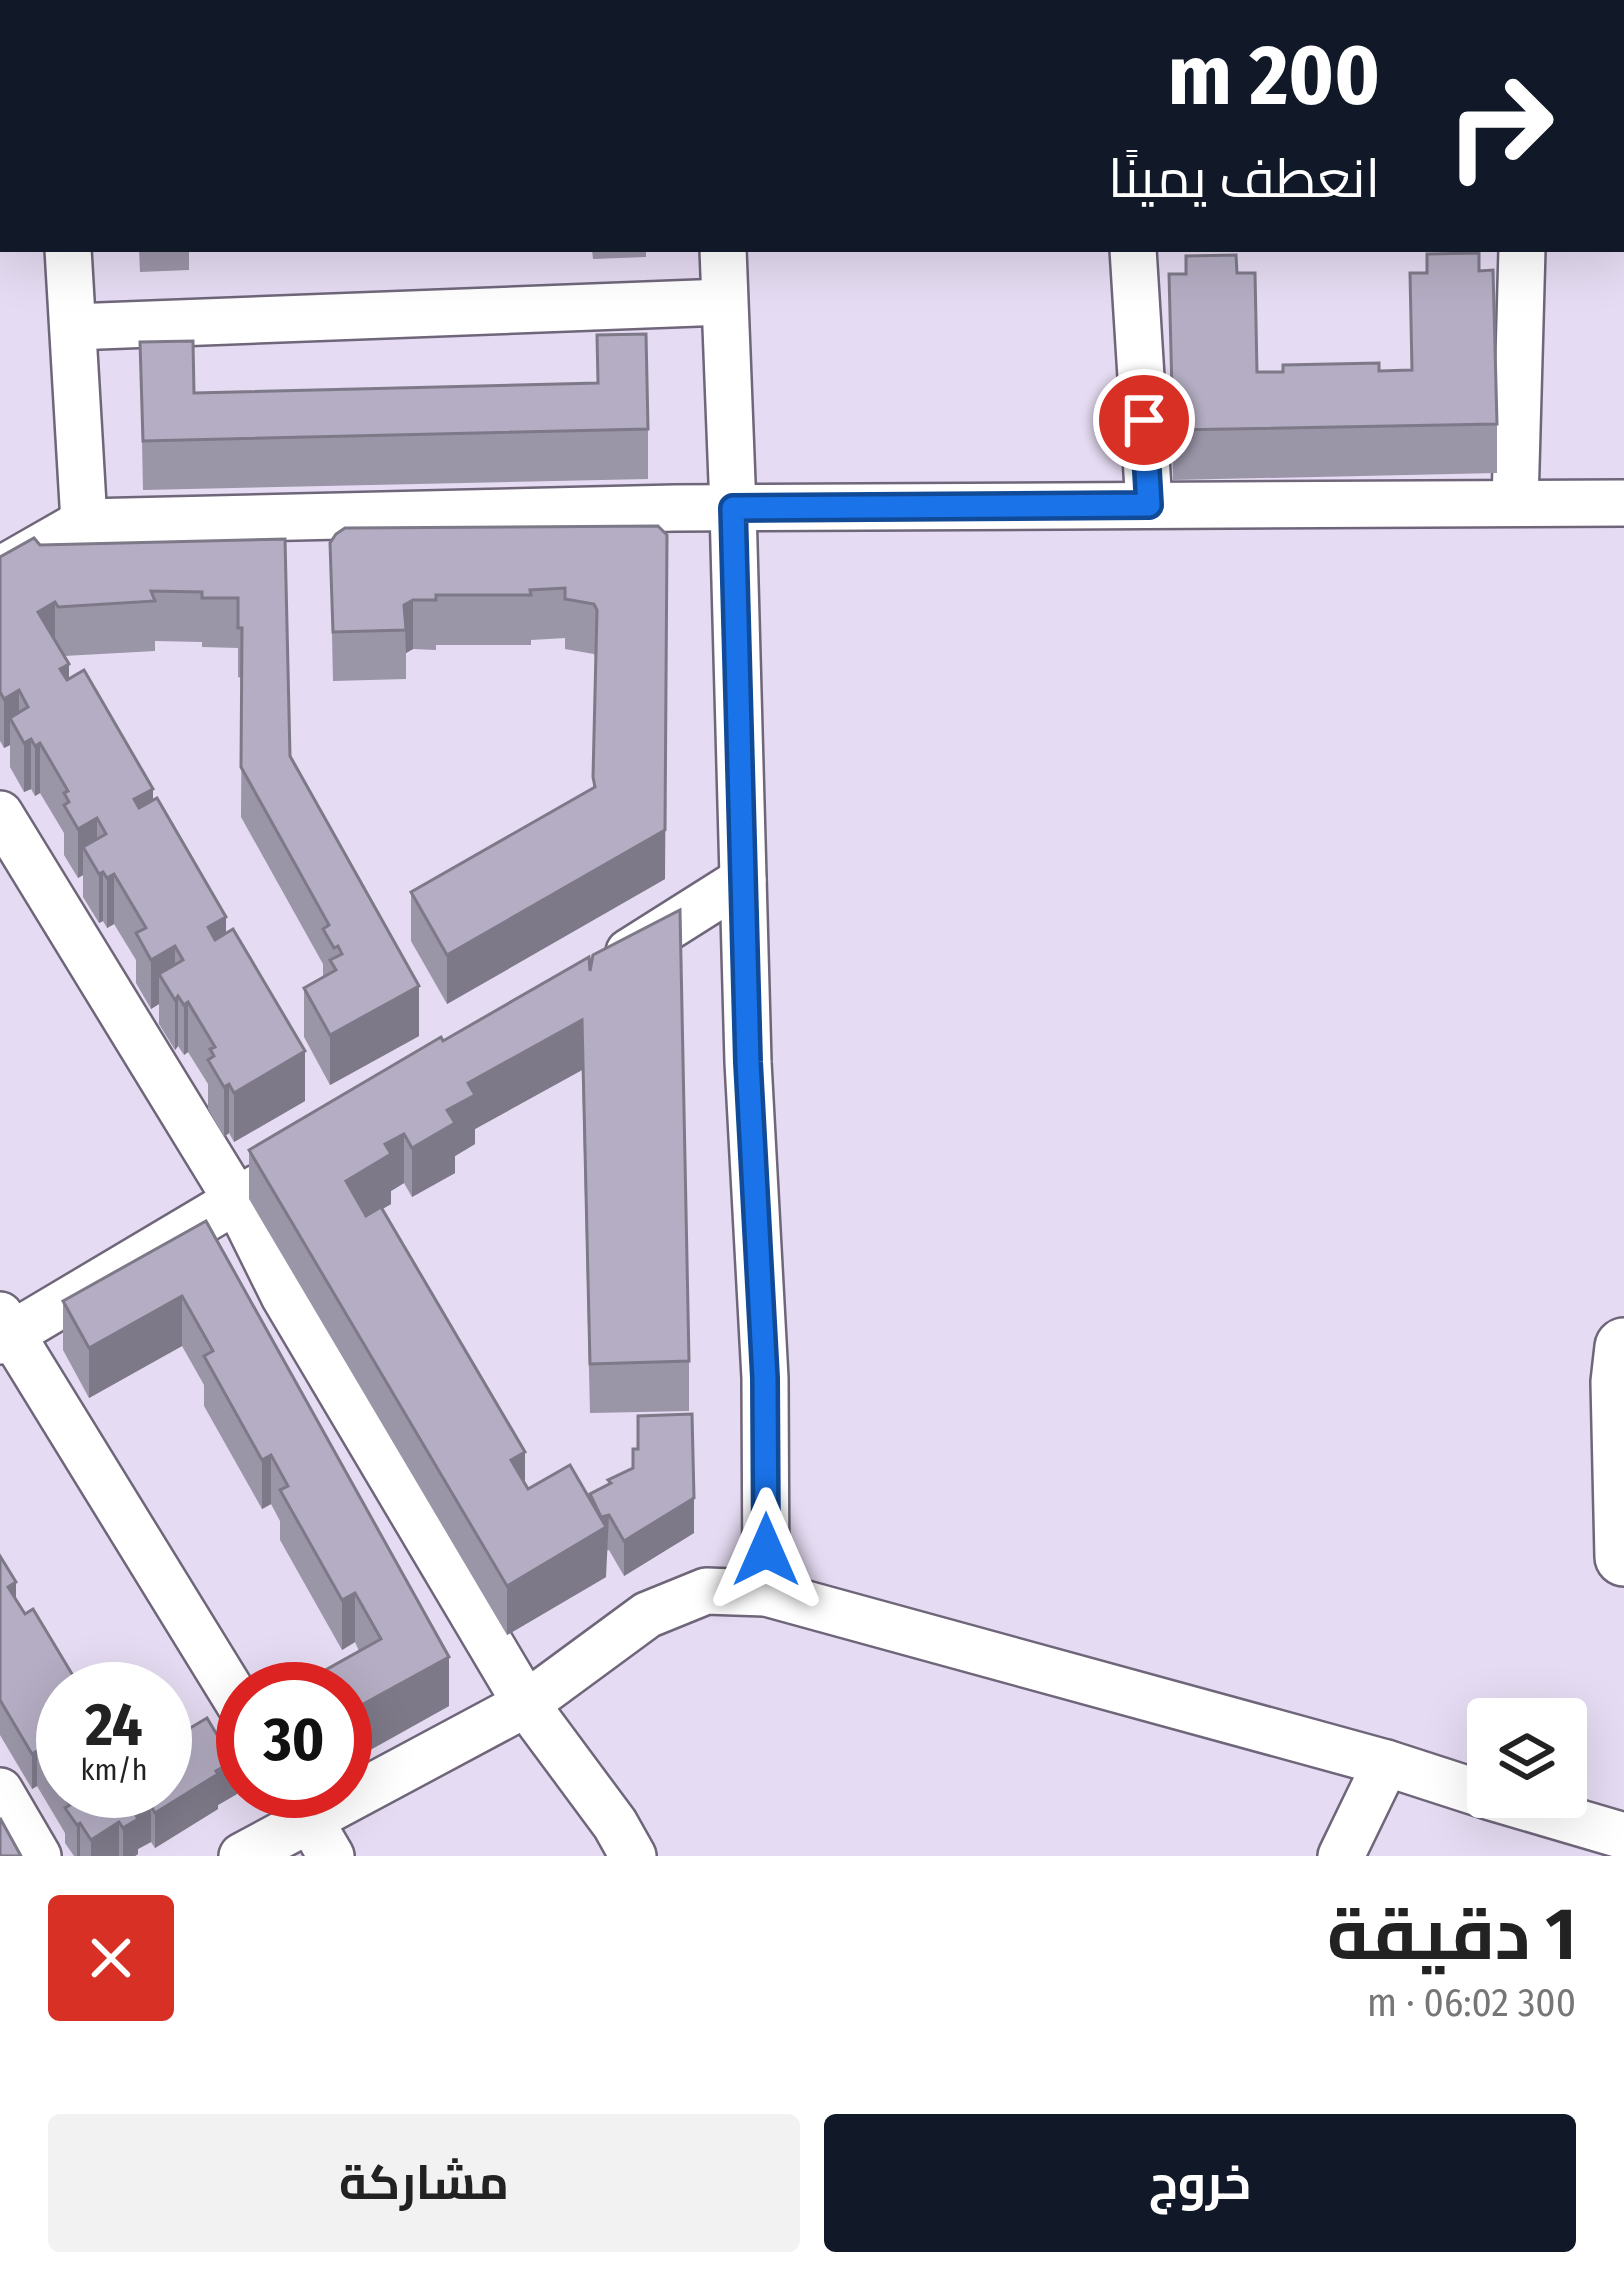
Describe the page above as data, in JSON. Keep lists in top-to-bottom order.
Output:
{
  "page": {
    "turn": ["200 m", "انعطف يمينًا"],
    "speed": "24 km/h",
    "limit": "30",
    "heading": ["1 دقيقة", "300 m · 06:02"],
    "buttons": ["خروج", "مشاركة"]
  }
}
